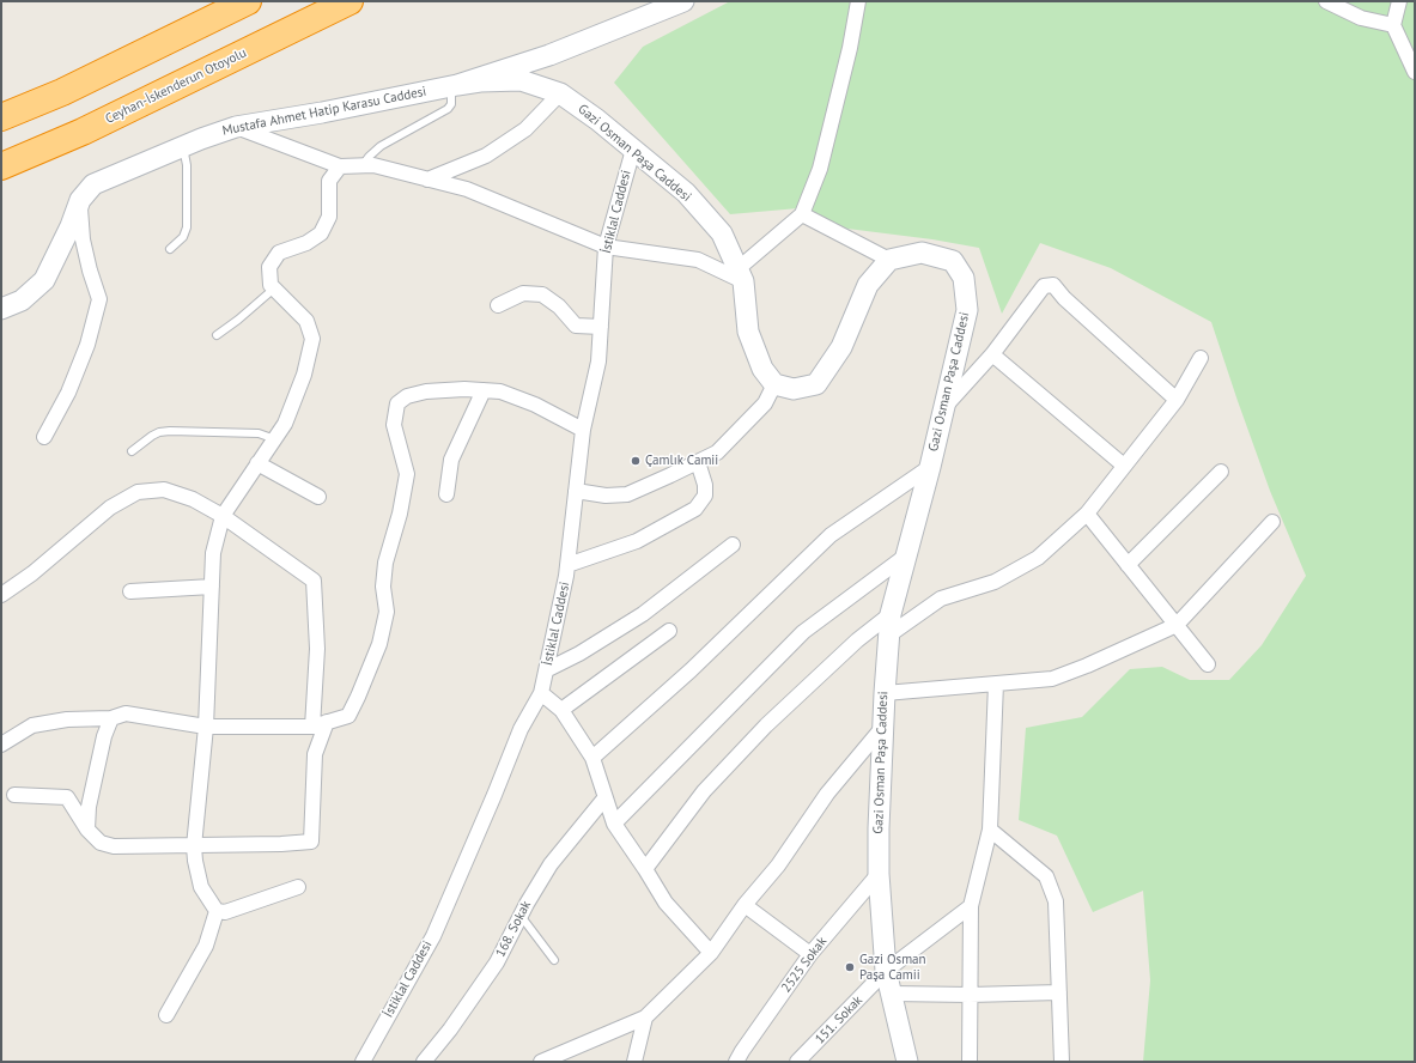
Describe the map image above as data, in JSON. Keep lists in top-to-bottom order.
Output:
{
  "streets": {
    "highway": ["Ceyhan-İskenderun Otoyolu"],
    "street": [
      "Mustafa Ahmet Hatip Karasu Caddesi",
      "Gazi Osman Paşa Caddesi",
      "İstiklal Caddesi",
      "168. Sokak",
      "2525 Sokak",
      "151. Sokak"
    ]
  },
  "crossings": [
    ["Mustafa Ahmet Hatip Karasu Caddesi", "Gazi Osman Paşa Caddesi"],
    ["Gazi Osman Paşa Caddesi", "İstiklal Caddesi"],
    ["Gazi Osman Paşa Caddesi", "2525 Sokak"],
    ["Gazi Osman Paşa Caddesi", "151. Sokak"]
  ],
  "places": ["Çamlık Camii", "Gazi Osman Paşa Camii"]
}
